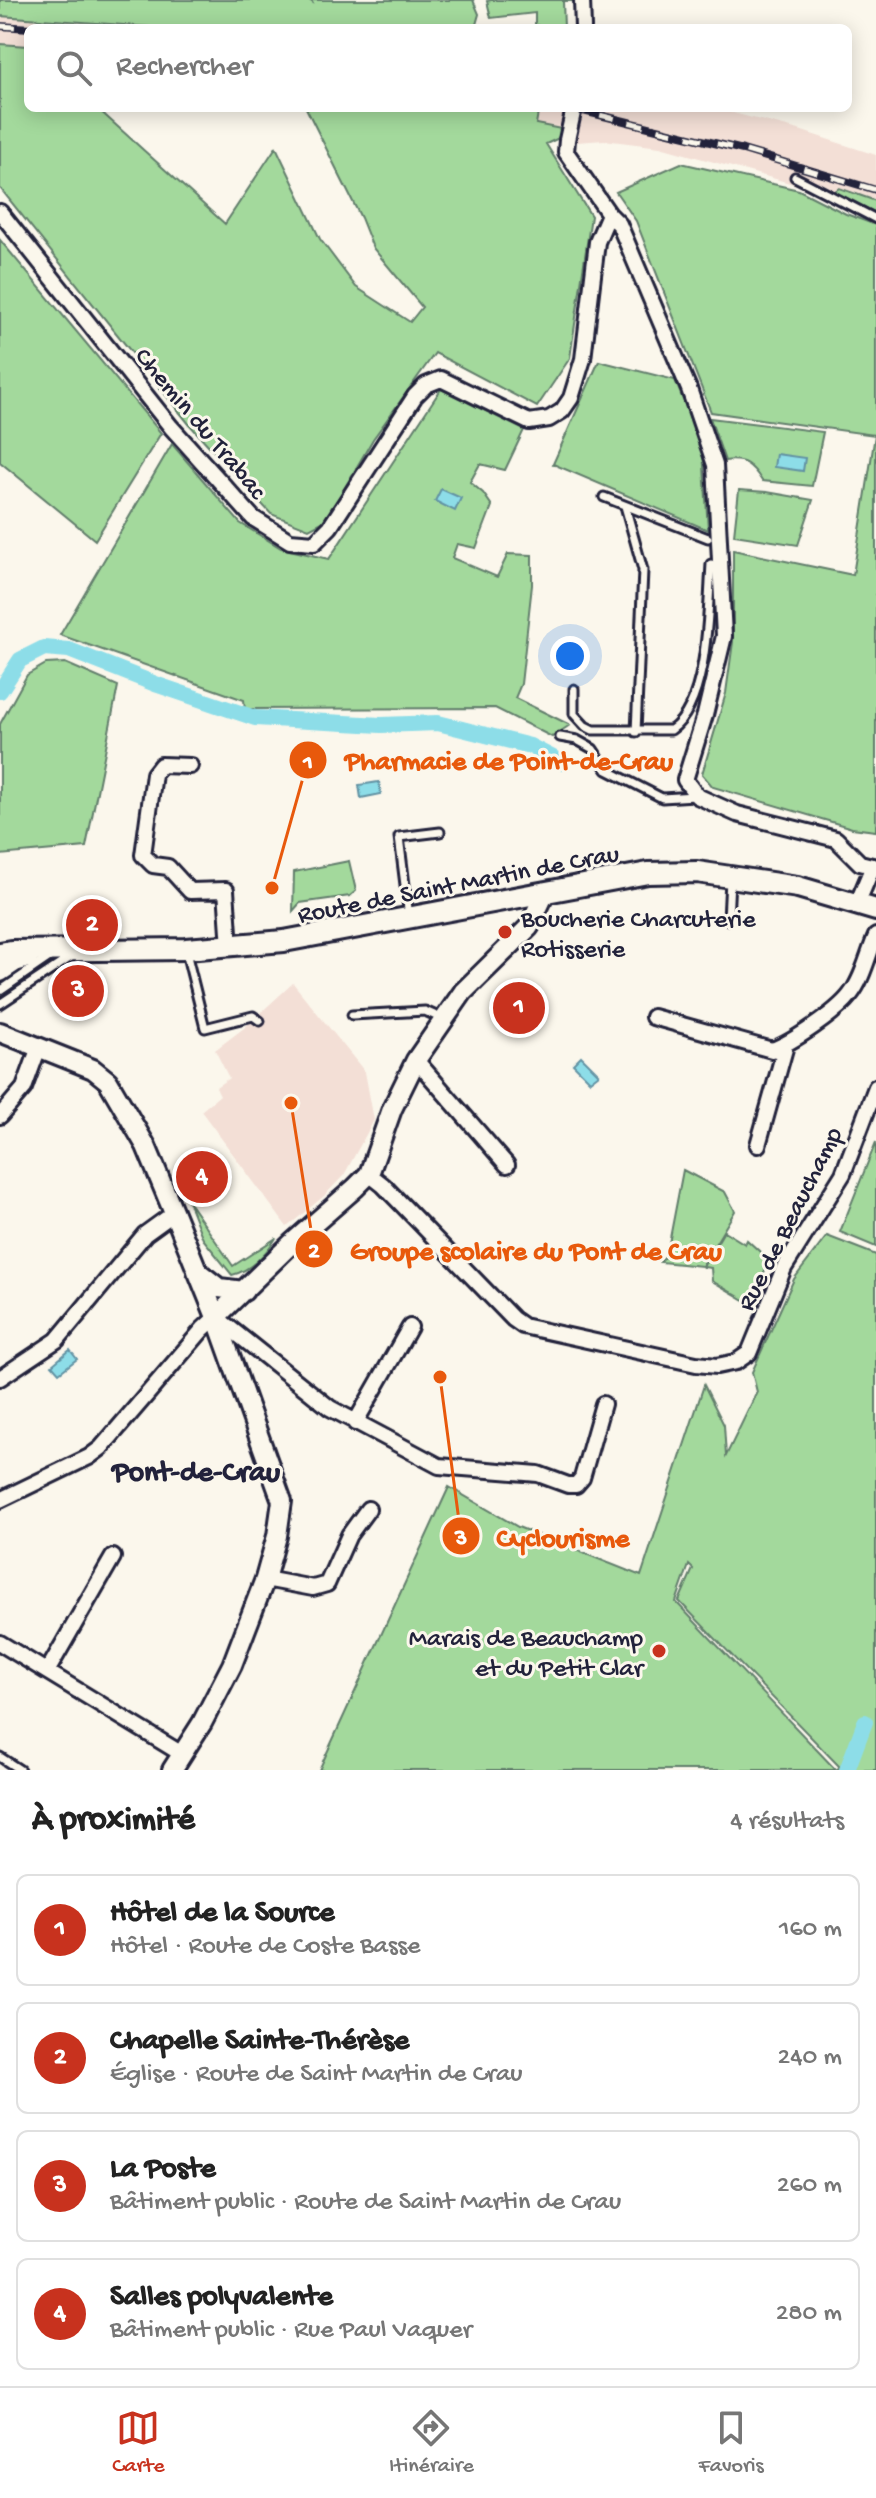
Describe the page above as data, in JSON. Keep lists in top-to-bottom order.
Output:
{
  "streets": {
    "main road": ["Route de Saint Martin de Crau"],
    "street": ["Chemin du Trabac", "Rue de Beauchamp"]
  },
  "districts": ["Pont-de-Crau"],
  "places": [
    "Pharmacie de Point-de-Crau",
    "Boucherie Charcuterie Rotisserie",
    "Groupe scolaire du Pont de Crau",
    "Cyclourisme",
    "Marais de Beauchamp et du Petit Clar"
  ],
  "page": {
    "search": "Rechercher",
    "pins": [
      "2",
      "3",
      "1",
      "4"
    ],
    "heading": ["À proximité", "4 résultats"],
    "list": [
      {
        "mark": "1",
        "name": "Hôtel de la Source",
        "note": "Hôtel · Route de Coste Basse",
        "value": "160 m"
      },
      {
        "mark": "2",
        "name": "Chapelle Sainte-Thérèse",
        "note": "Église · Route de Saint Martin de Crau",
        "value": "240 m"
      },
      {
        "mark": "3",
        "name": "La Poste",
        "note": "Bâtiment public · Route de Saint Martin de Crau",
        "value": "260 m"
      },
      {
        "mark": "4",
        "name": "Salles polyvalente",
        "note": "Bâtiment public · Rue Paul Vaquer",
        "value": "280 m"
      }
    ],
    "nav": ["Carte", "Itinéraire", "Favoris"]
  }
}
